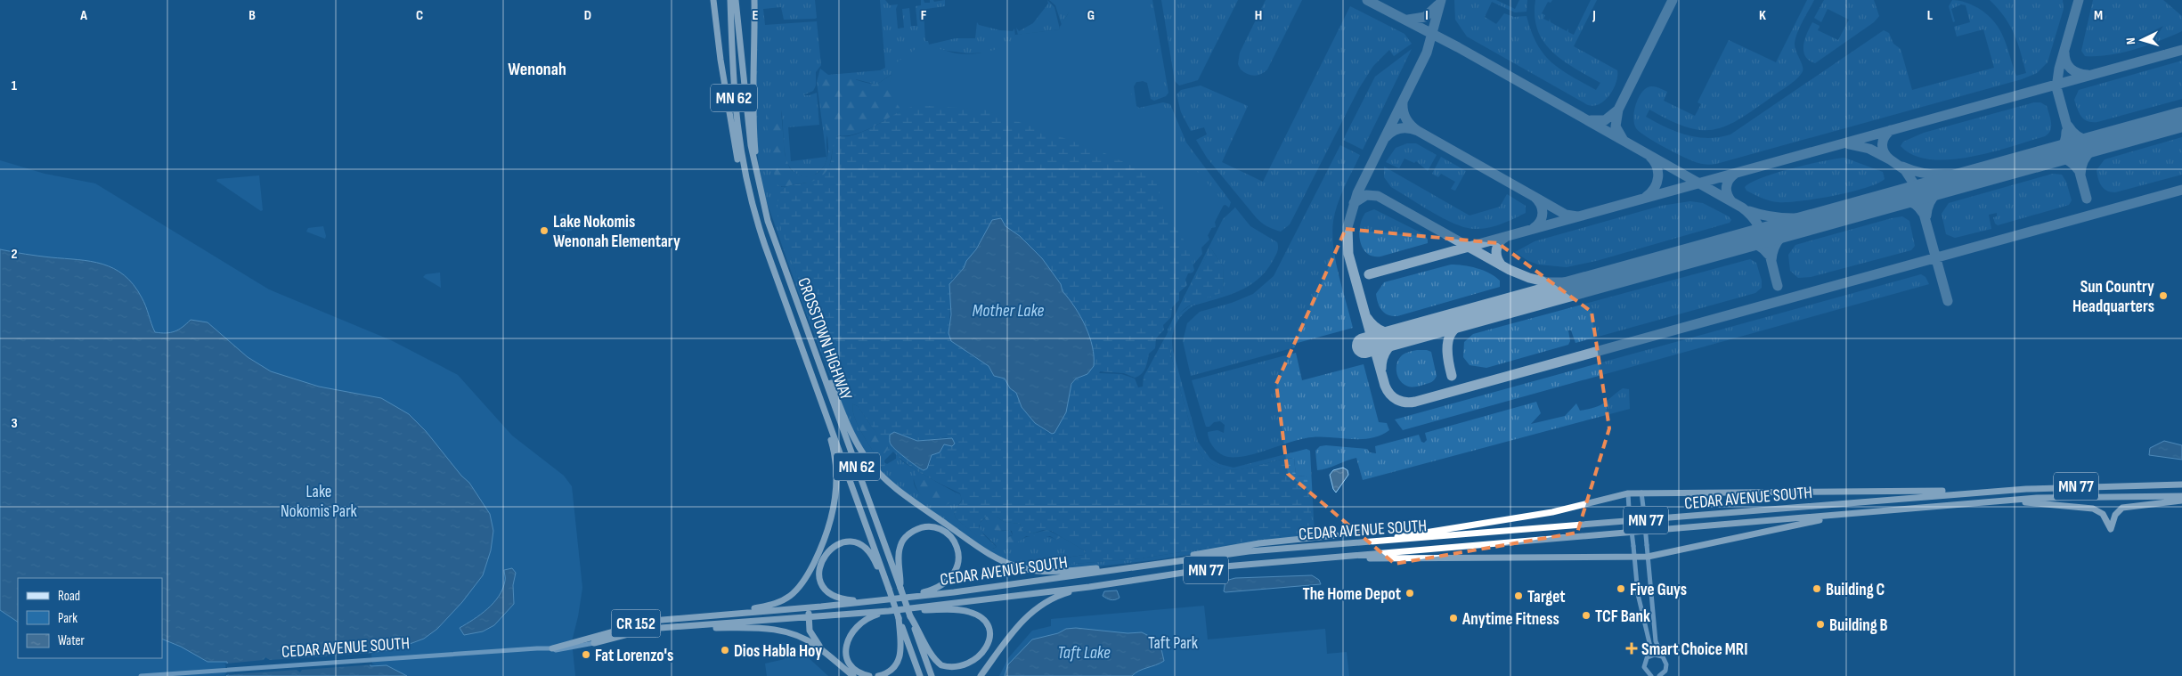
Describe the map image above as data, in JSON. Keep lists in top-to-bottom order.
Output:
{
  "streets": {
    "highway": [
      "MN 62",
      "CROSSTOWN HIGHWAY",
      "MN 77",
      "CEDAR AVENUE SOUTH",
      "CR 152"
    ]
  },
  "districts": ["Wenonah"],
  "water": ["Mother Lake", "Taft Lake"],
  "parks": ["Lake Nokomis Park", "Taft Park"],
  "places": {
    "other": [
      "Lake Nokomis Wenonah Elementary",
      "Sun Country Headquarters",
      "Five Guys",
      "Building C",
      "The Home Depot",
      "Target",
      "TCF Bank",
      "Anytime Fitness",
      "Building B",
      "Dios Habla Hoy",
      "Fat Lorenzo's"
    ],
    "health": ["Smart Choice MRI"]
  },
  "legend": ["Road", "Park", "Water"],
  "north": "left",
  "grid": {
    "columns": [
      "A",
      "B",
      "C",
      "D",
      "E",
      "F",
      "G",
      "H",
      "I",
      "J",
      "K",
      "L",
      "M"
    ],
    "rows": ["1", "2", "3"]
  }
}
